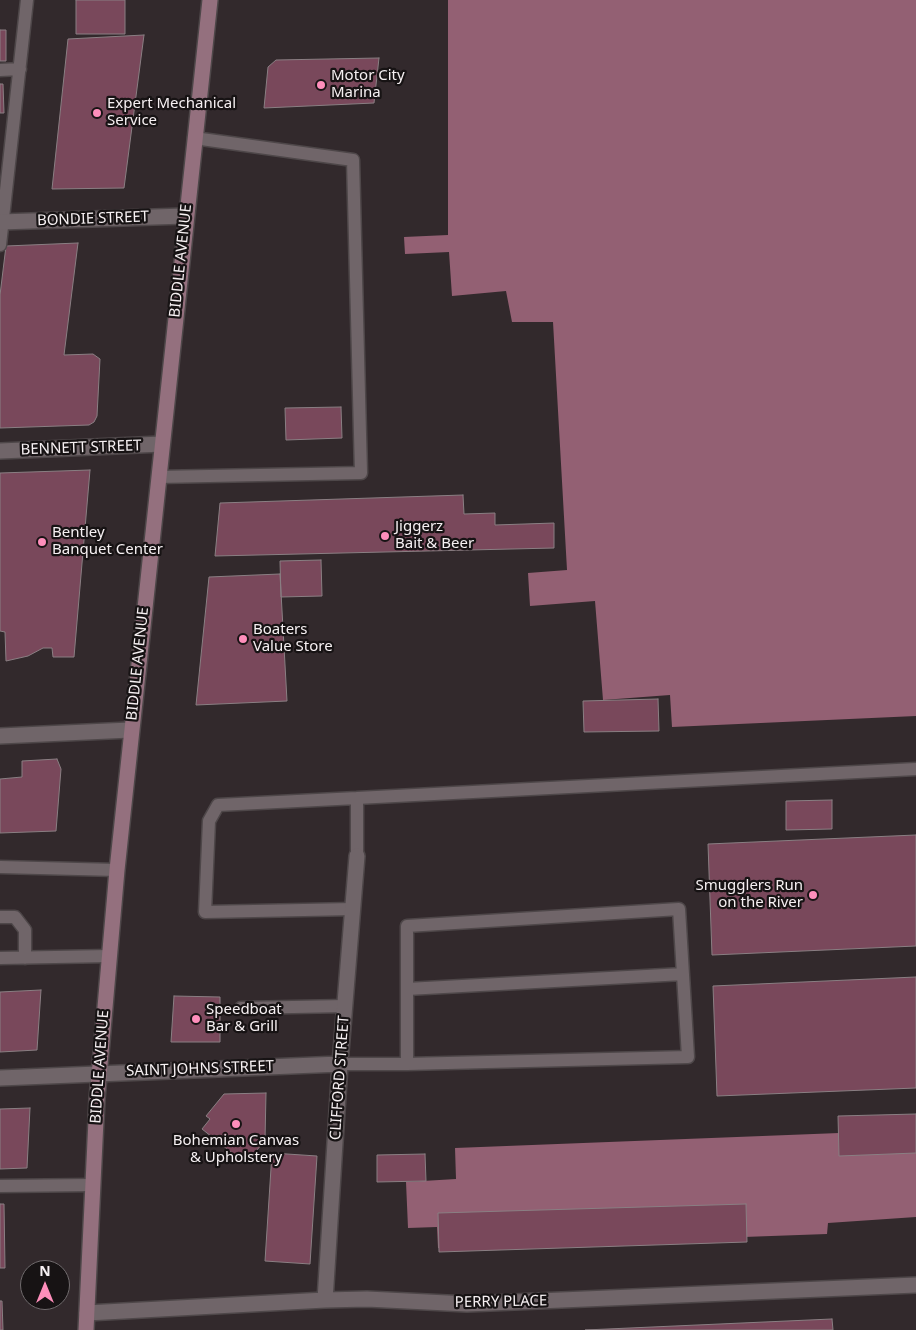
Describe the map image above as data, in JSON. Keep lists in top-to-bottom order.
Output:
{
  "streets": {
    "main road": ["BIDDLE AVENUE"],
    "street": [
      "BONDIE STREET",
      "BENNETT STREET",
      "SAINT JOHNS STREET",
      "CLIFFORD STREET",
      "PERRY PLACE"
    ]
  },
  "crossings": [
    ["BONDIE STREET", "BIDDLE AVENUE"],
    ["BIDDLE AVENUE", "BENNETT STREET"],
    ["BIDDLE AVENUE", "SAINT JOHNS STREET"],
    ["BIDDLE AVENUE", "PERRY PLACE"],
    ["SAINT JOHNS STREET", "CLIFFORD STREET"],
    ["CLIFFORD STREET", "PERRY PLACE"]
  ],
  "places": [
    "Motor City Marina",
    "Expert Mechanical Service",
    "Jiggerz Bait & Beer",
    "Bentley Banquet Center",
    "Boaters Value Store",
    "Smugglers Run on the River",
    "Speedboat Bar & Grill",
    "Bohemian Canvas & Upholstery"
  ],
  "north": "top"
}
